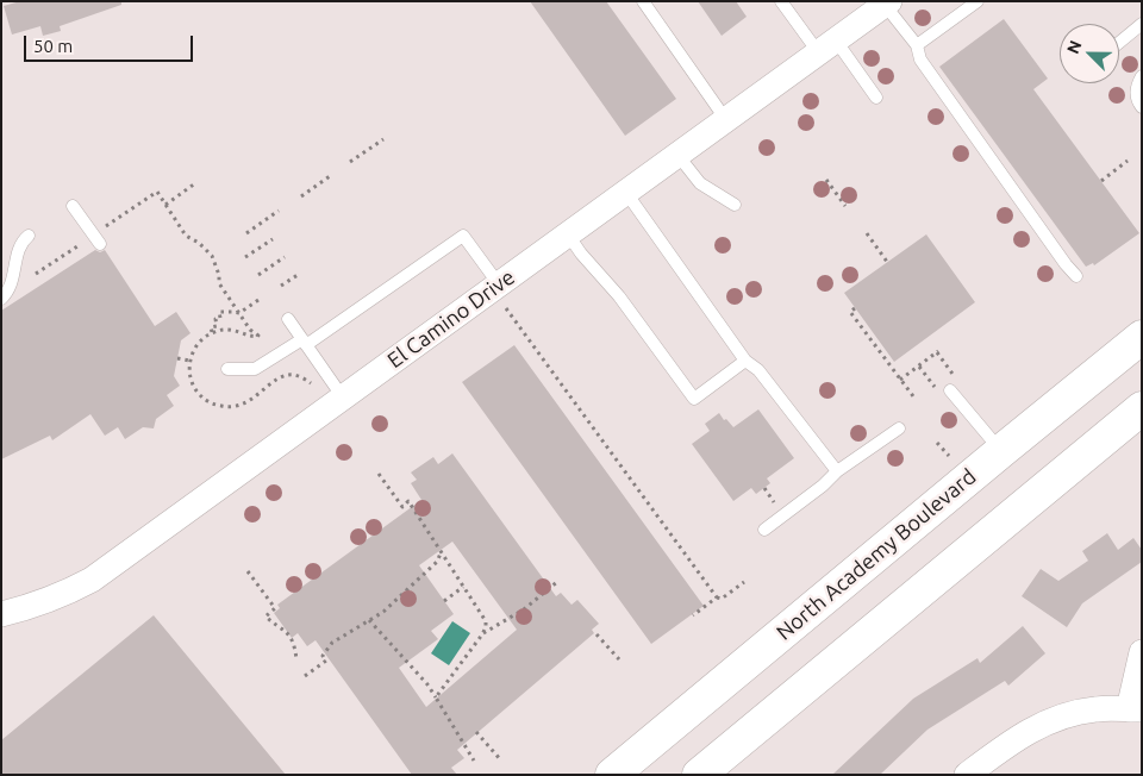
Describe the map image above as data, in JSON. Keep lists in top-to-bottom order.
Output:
{
  "streets": {
    "highway": ["North Academy Boulevard"],
    "street": ["El Camino Drive"]
  },
  "scale_bar": "50 m",
  "north": "top left"
}
